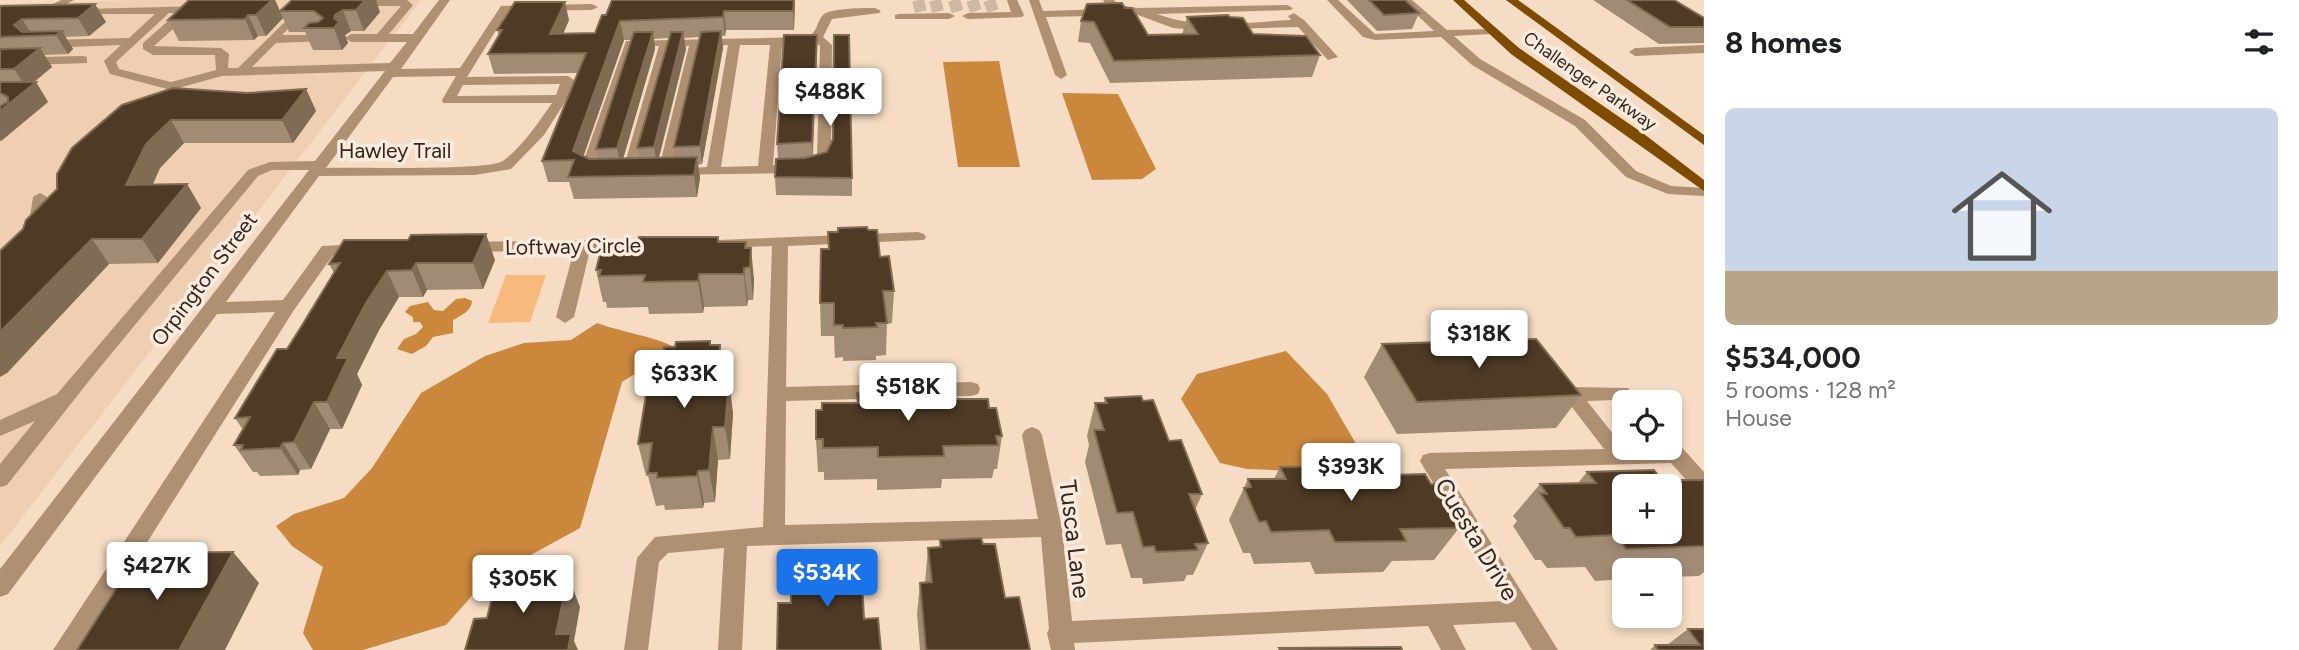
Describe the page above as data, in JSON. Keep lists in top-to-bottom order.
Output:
{
  "streets": {
    "main road": ["Challenger Parkway"],
    "street": [
      "Hawley Trail",
      "Loftway Circle",
      "Orpington Street",
      "Tusca Lane",
      "Cuesta Drive"
    ]
  },
  "crossings": [
    ["Hawley Trail", "Orpington Street"],
    ["Tusca Lane", "Cuesta Drive"]
  ],
  "page": {
    "heading": "8 homes",
    "price": [
      "$488K",
      "$318K",
      "$633K",
      "$518K",
      "$393K",
      "$427K",
      "$534K",
      "$305K"
    ],
    "list": [
      {
        "name": "$534,000",
        "note": "5 rooms · 128 m² · House"
      }
    ],
    "map_buttons": ["+", "−"]
  }
}
